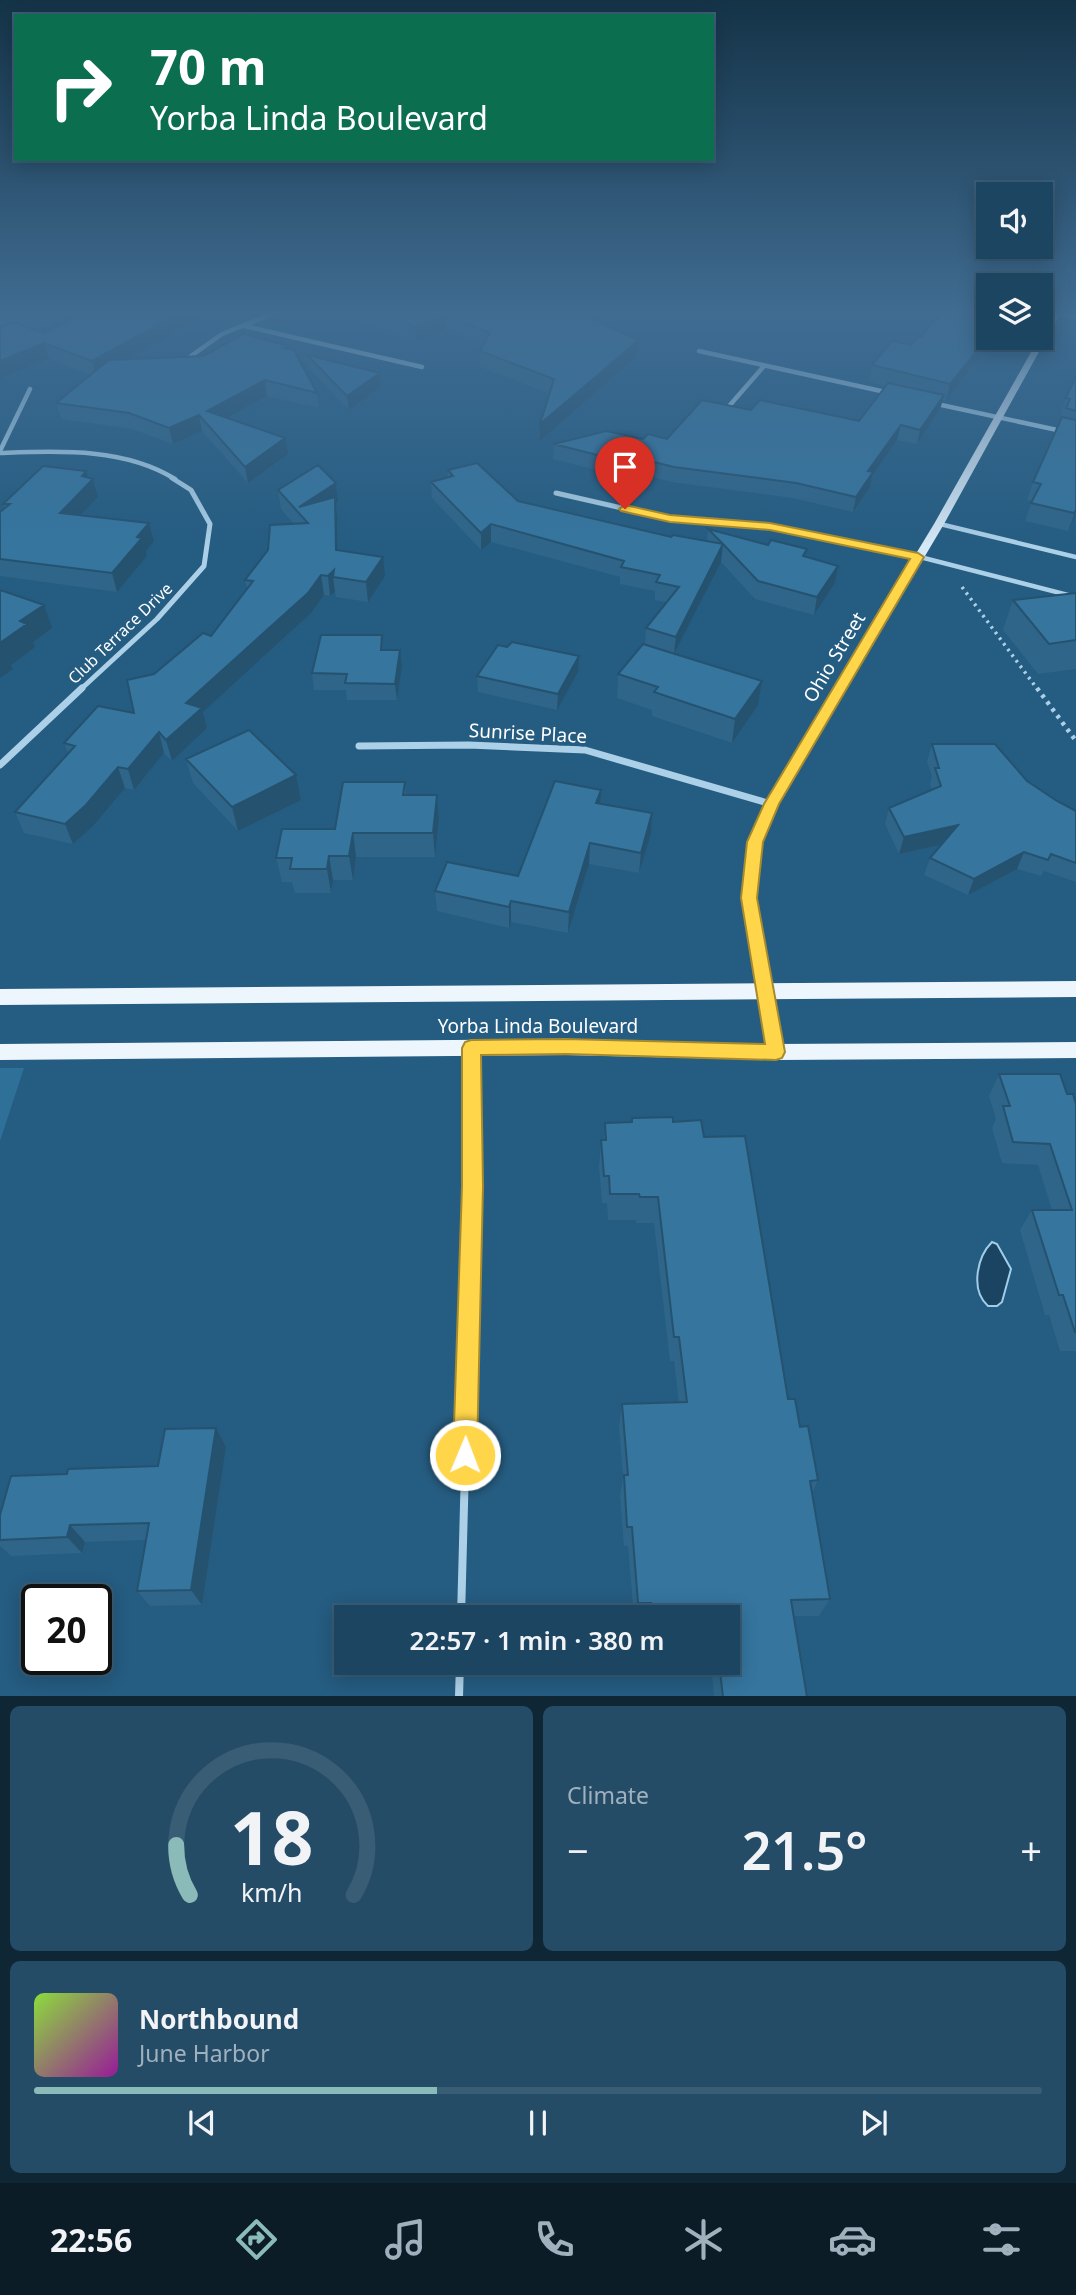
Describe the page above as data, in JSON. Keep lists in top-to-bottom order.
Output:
{
  "streets": {
    "main road": ["Yorba Linda Boulevard"],
    "street": ["Club Terrace Drive", "Ohio Street", "Sunrise Place"]
  },
  "crossings": [
    ["Ohio Street", "Sunrise Place"],
    ["Ohio Street", "Yorba Linda Boulevard"]
  ],
  "page": {
    "turn": ["70 m", "Yorba Linda Boulevard"],
    "limit": "20",
    "trip": "22:57 · 1 min · 380 m",
    "tile": "Climate",
    "heat": ["−", "21.5°", "+"],
    "song": ["Northbound", "June Harbor"],
    "tabs": "22:56",
    "gauge": ["18", "km/h"]
  }
}
